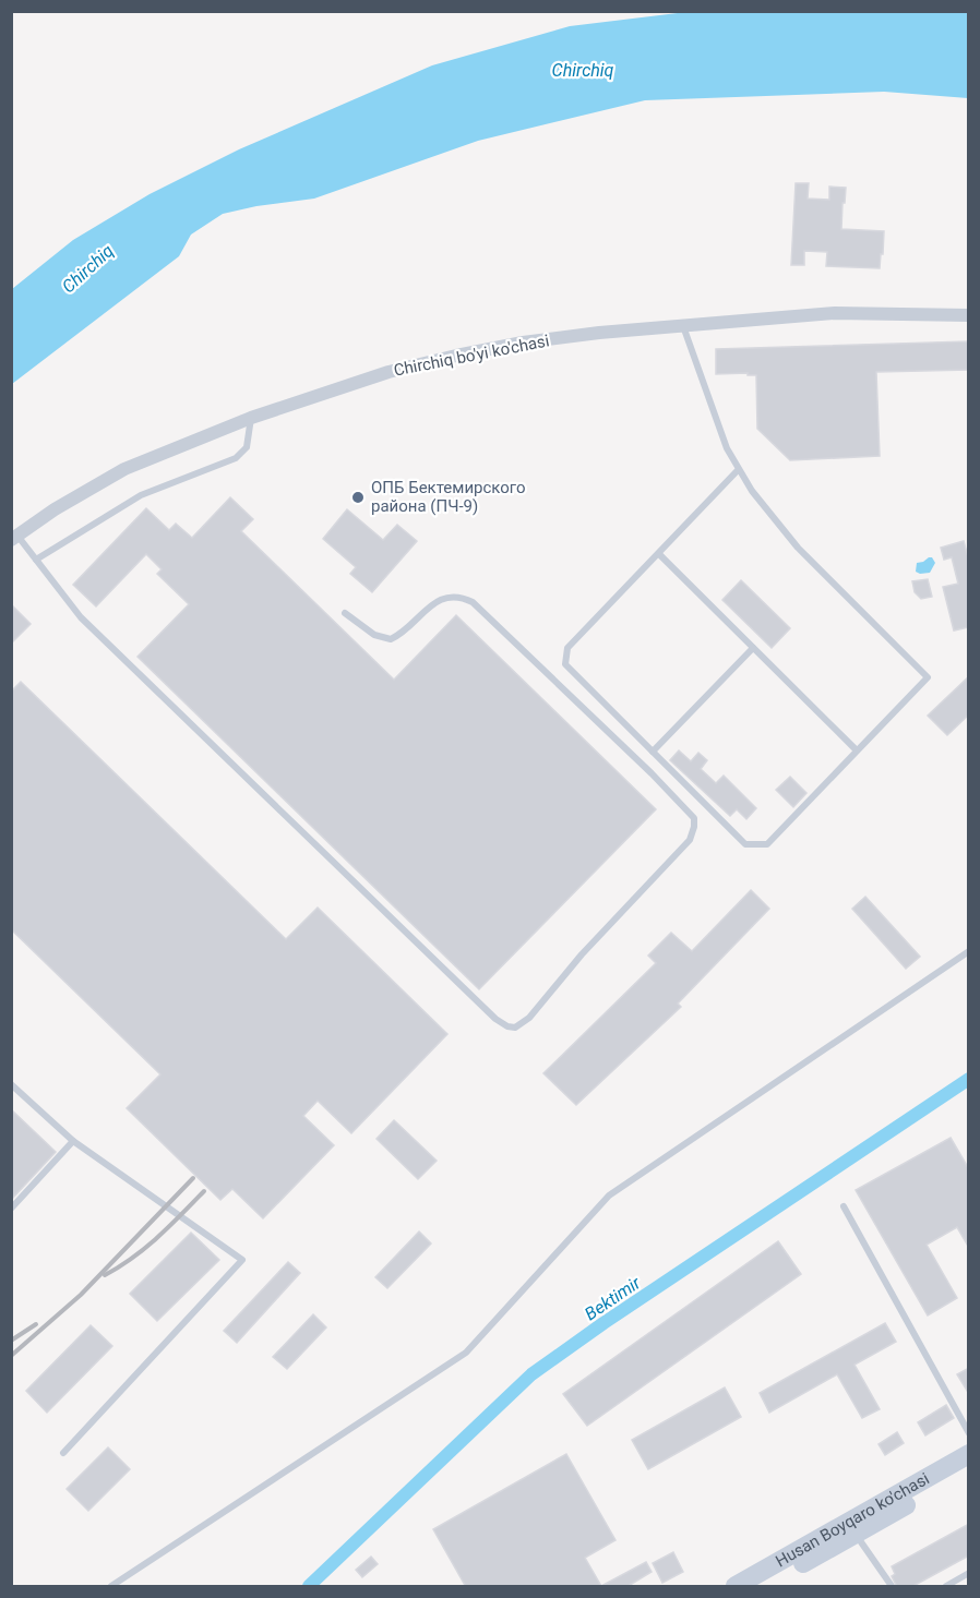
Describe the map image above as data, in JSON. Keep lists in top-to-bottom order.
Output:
{
  "streets": {
    "main road": ["Husan Boyqaro ko'chasi"],
    "street": ["Chirchiq bo'yi ko'chasi"]
  },
  "water": ["Chirchiq", "Bektimir"],
  "places": ["ОПБ Бектемирского района (ПЧ-9)"]
}
